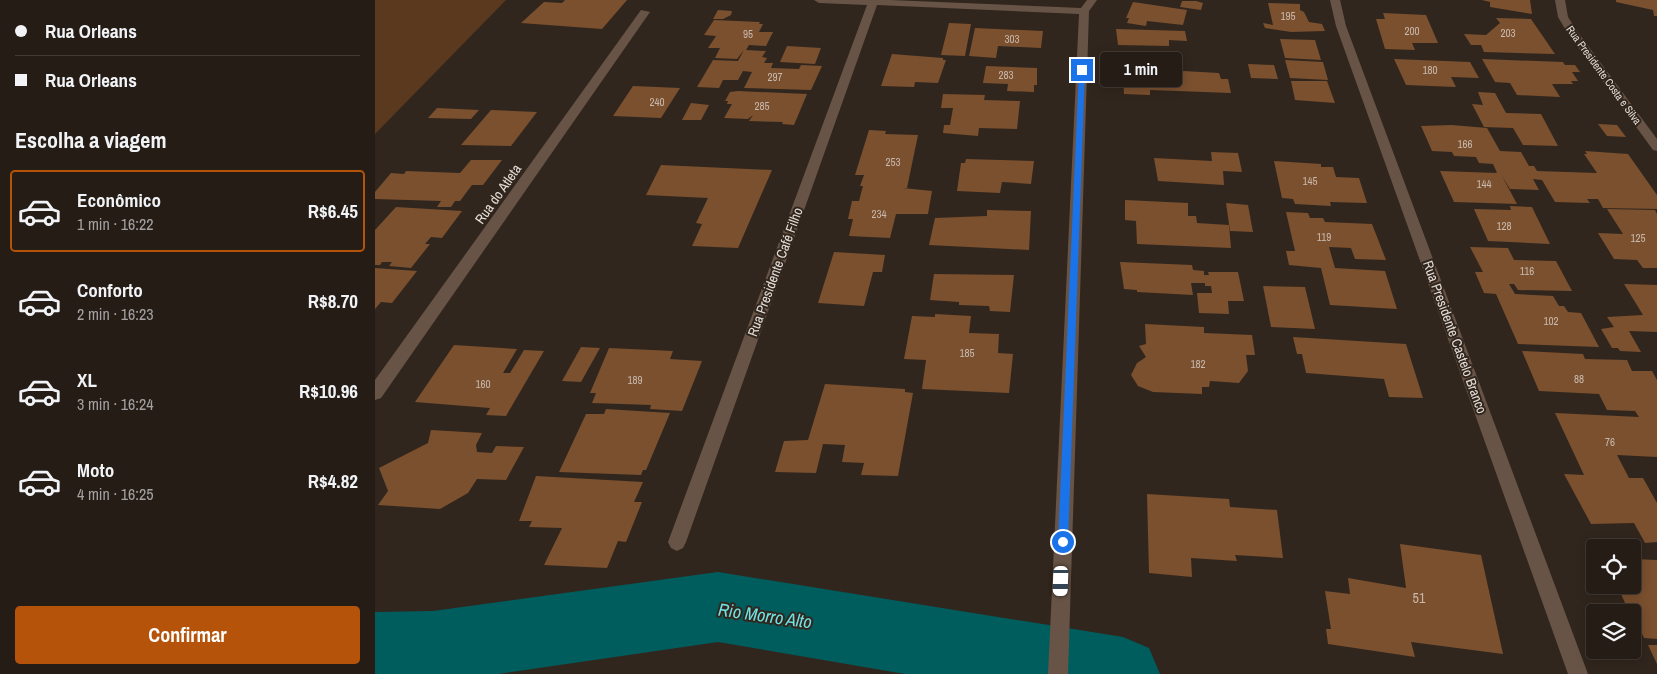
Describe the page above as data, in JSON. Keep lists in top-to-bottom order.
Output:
{
  "streets": {
    "street": [
      "Rua Presidente Costa e Silva",
      "Rua do Atleta",
      "Rua Presidente Café Filho",
      "Rua Presidente Castelo Branco"
    ]
  },
  "water": ["Rio Morro Alto"],
  "house_numbers": [
    "195",
    "200",
    "203",
    "95",
    "303",
    "180",
    "283",
    "297",
    "240",
    "285",
    "166",
    "253",
    "145",
    "144",
    "234",
    "128",
    "119",
    "125",
    "116",
    "102",
    "185",
    "182",
    "88",
    "189",
    "160",
    "76",
    "51"
  ],
  "page": {
    "banner": ["Rua Orleans", "Rua Orleans"],
    "bubble": "1 min",
    "heading": "Escolha a viagem",
    "list": [
      {
        "name": "Econômico",
        "note": "1 min · 16:22",
        "value": "R$6.45"
      },
      {
        "name": "Conforto",
        "note": "2 min · 16:23",
        "value": "R$8.70"
      },
      {
        "name": "XL",
        "note": "3 min · 16:24",
        "value": "R$10.96"
      },
      {
        "name": "Moto",
        "note": "4 min · 16:25",
        "value": "R$4.82"
      }
    ],
    "buttons": "Confirmar"
  }
}
